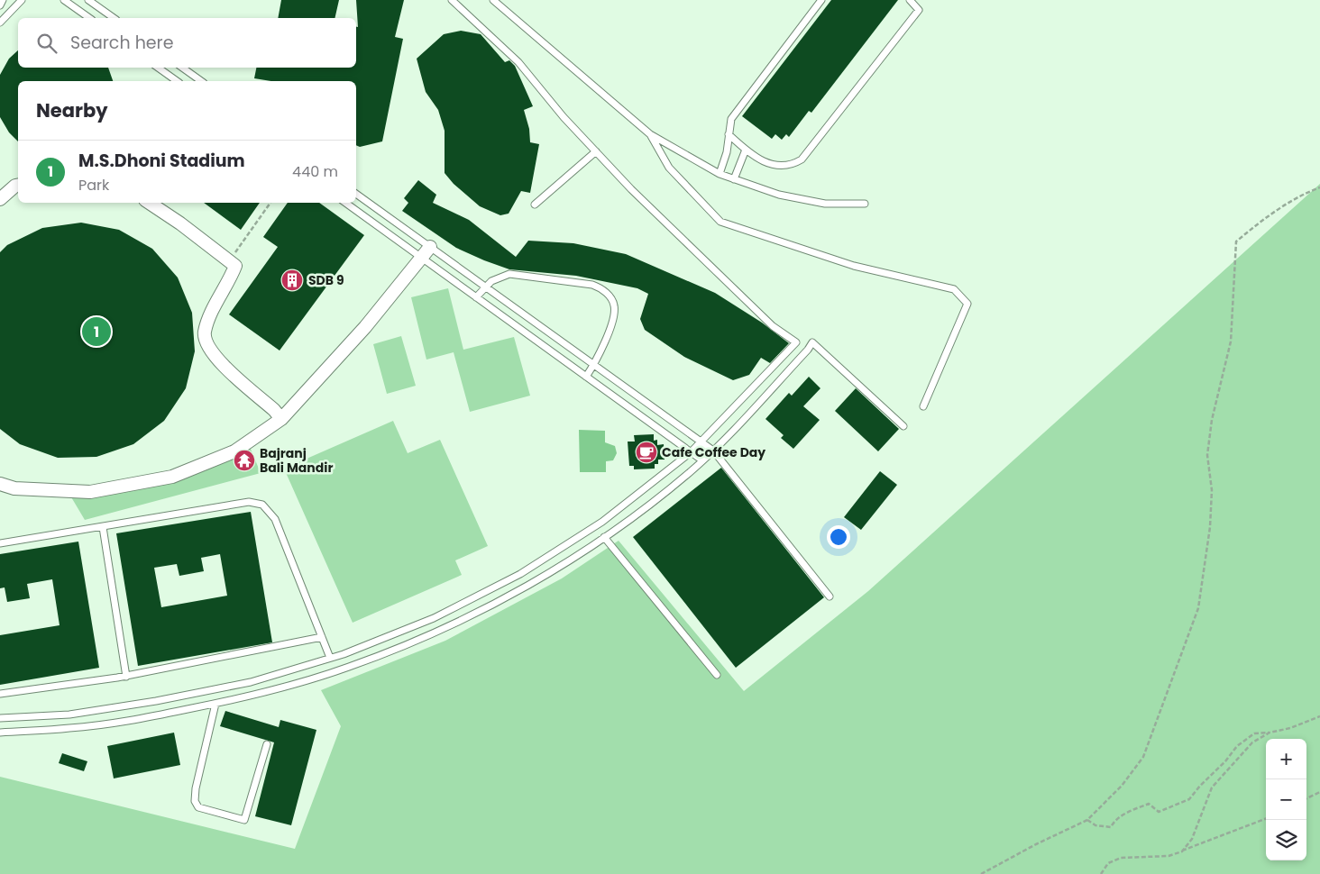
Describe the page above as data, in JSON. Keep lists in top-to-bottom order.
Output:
{
  "places": {
    "building": ["SDB 9"],
    "cafe": ["Cafe Coffee Day"],
    "temple": ["Bajranj Bali Mandir"]
  },
  "page": {
    "search": "Search here",
    "heading": "Nearby",
    "list": [
      {
        "mark": "1",
        "name": "M.S.Dhoni Stadium",
        "note": "Park",
        "value": "440 m"
      }
    ],
    "pins": "1",
    "map_buttons": ["+", "−"]
  }
}
